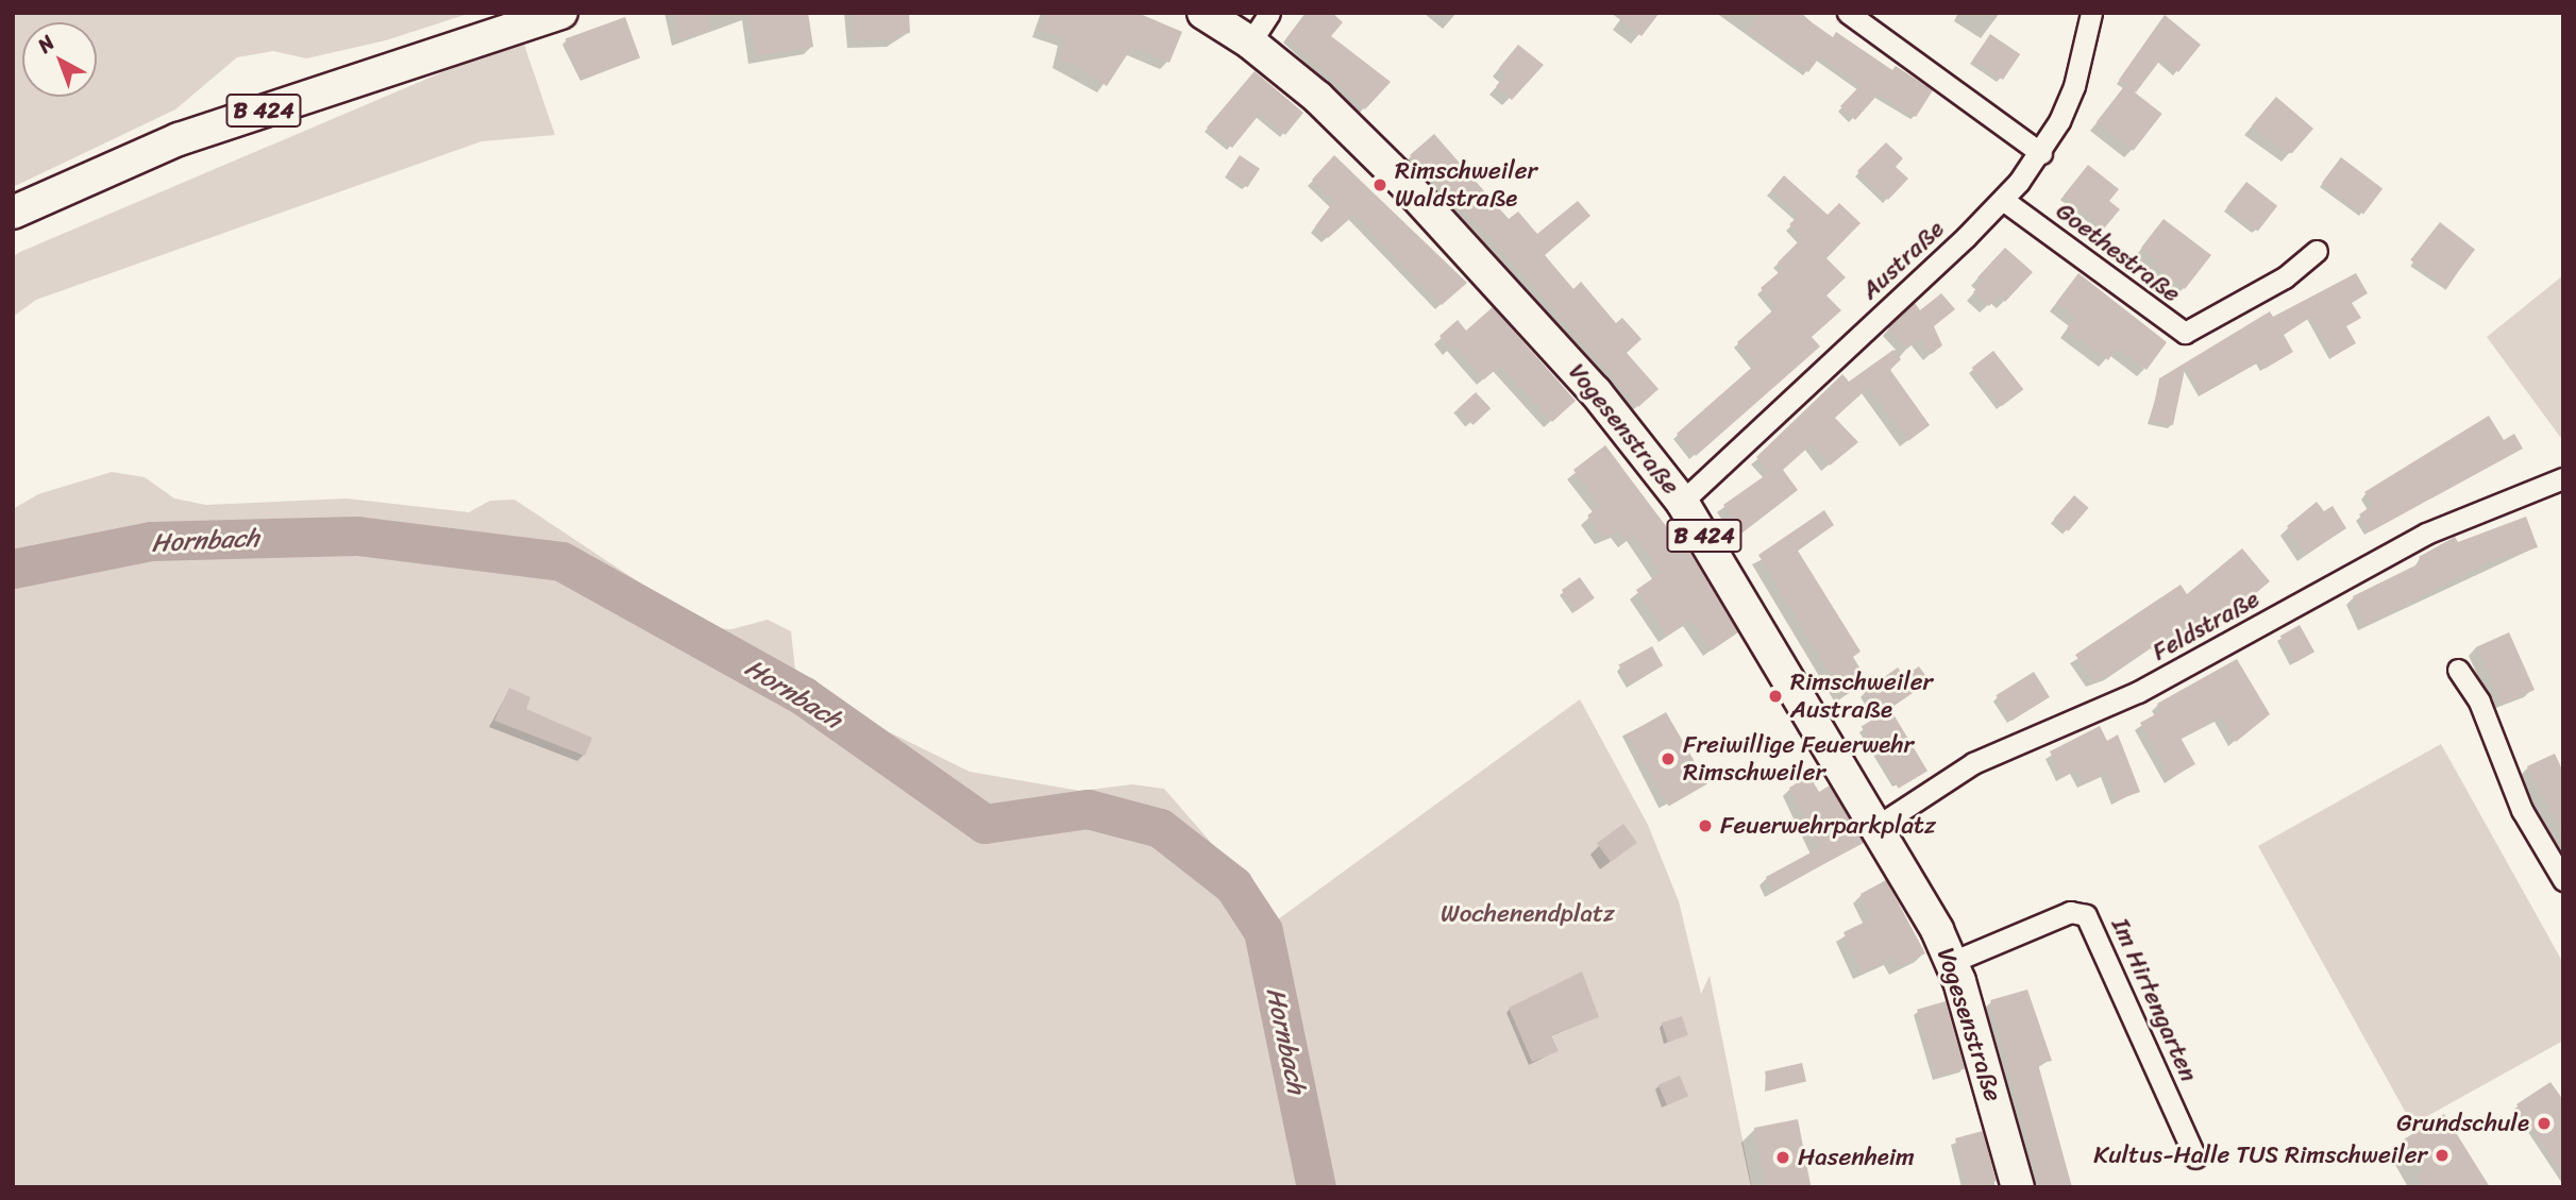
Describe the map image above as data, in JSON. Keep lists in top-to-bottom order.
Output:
{
  "streets": {
    "main road": ["B 424", "Vogesenstraße"],
    "street": [
      "Goethestraße",
      "Austraße",
      "Feldstraße",
      "Im Hirtengarten"
    ]
  },
  "crossings": [
    ["Goethestraße", "Austraße"],
    ["Austraße", "Vogesenstraße"],
    ["Vogesenstraße", "Feldstraße"],
    ["Vogesenstraße", "Im Hirtengarten"]
  ],
  "water": ["Hornbach"],
  "parks": ["Wochenendplatz"],
  "places": [
    "Rimschweiler Waldstraße",
    "Rimschweiler Austraße",
    "Freiwillige Feuerwehr Rimschweiler",
    "Feuerwehrparkplatz",
    "Grundschule",
    "Kultus-Halle TUS Rimschweiler",
    "Hasenheim"
  ],
  "north": "top left"
}
